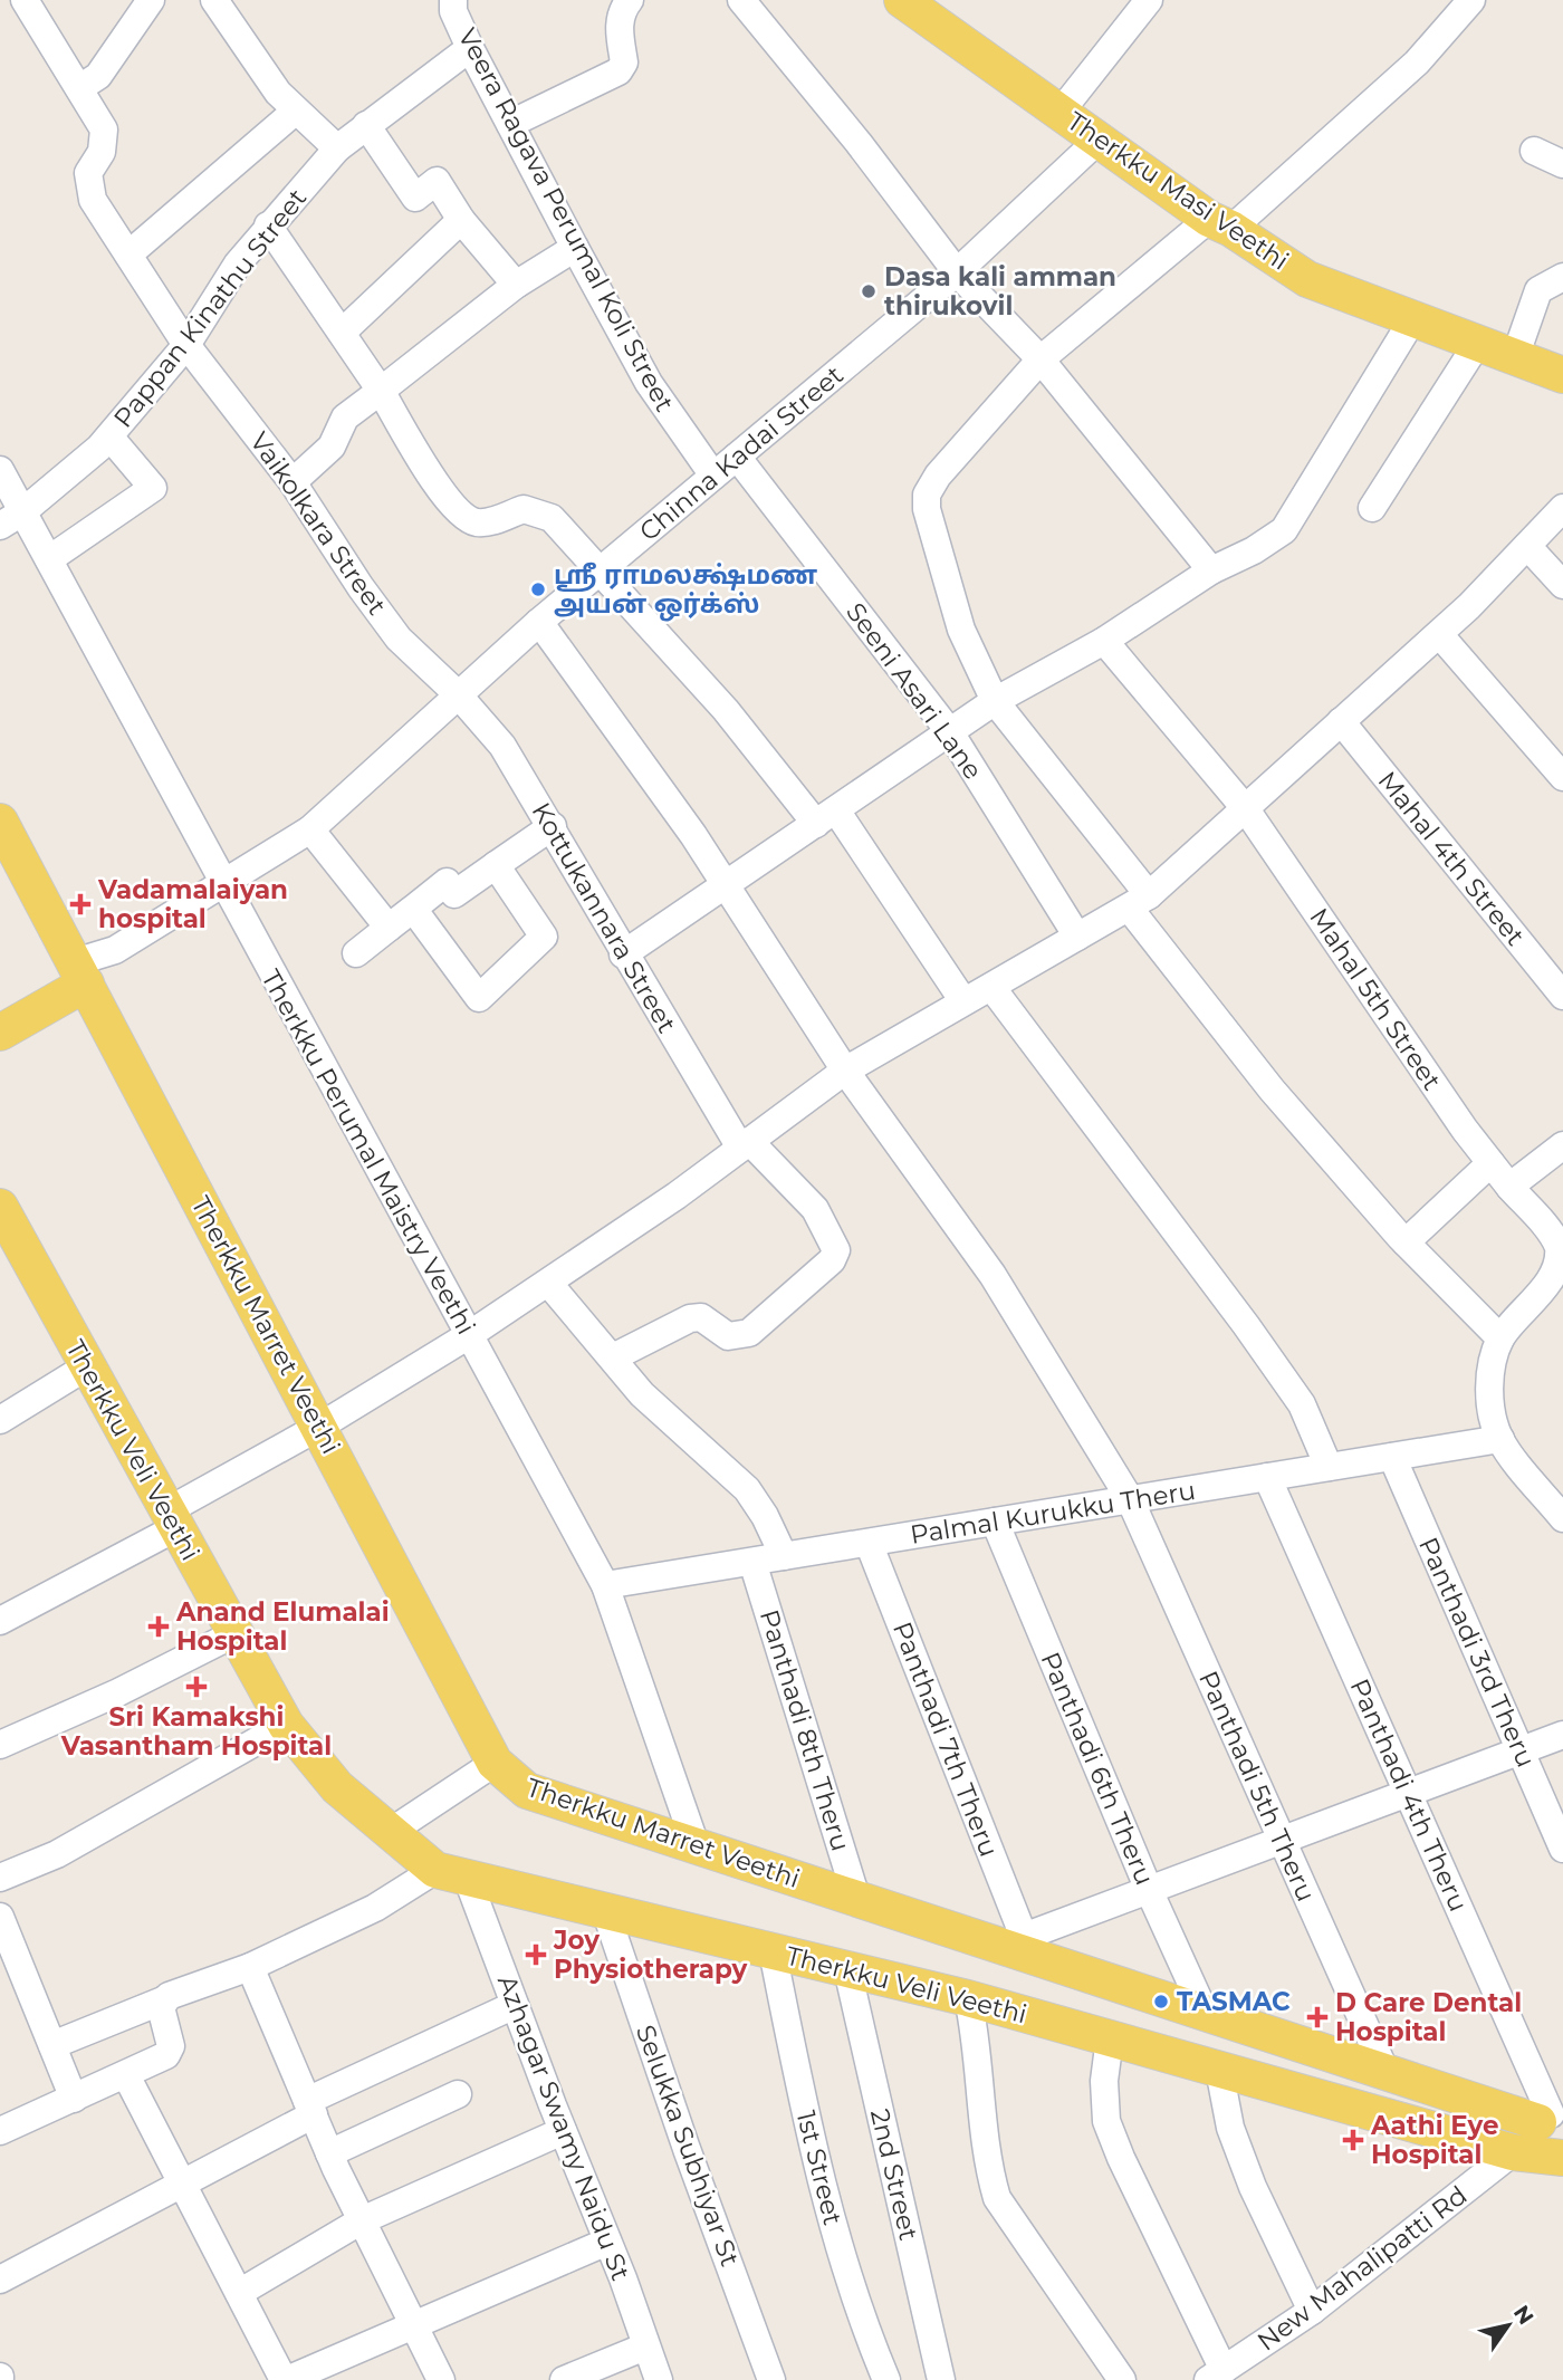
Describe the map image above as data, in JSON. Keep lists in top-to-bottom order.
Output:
{
  "streets": {
    "main road": ["Therkku Masi Veethi", "Therkku Marret Veethi", "Therkku Veli Veethi"],
    "street": [
      "Veera Ragava Perumal Koli Street",
      "Pappan Kinathu Street",
      "Chinna Kadai Street",
      "Vaikolkara Street",
      "Seeni Asari Lane",
      "Mahal 4th Street",
      "Kottukannara Street",
      "Mahal 5th Street",
      "Therkku Perumal Maistry Veethi",
      "Palmal Kurukku Theru",
      "Panthadi 3rd Theru",
      "Panthadi 8th Theru",
      "Panthadi 7th Theru",
      "Panthadi 6th Theru",
      "Panthadi 5th Theru",
      "Panthadi 4th Theru",
      "Azhagar Swamy Naidu St",
      "Selukka Subhiyar St",
      "1st Street",
      "2nd Street",
      "New Mahalipatti Rd"
    ]
  },
  "crossings": [
    ["Therkku Masi Veethi", "Chinna Kadai Street"],
    ["Veera Ragava Perumal Koli Street", "Pappan Kinathu Street"],
    ["Veera Ragava Perumal Koli Street", "Chinna Kadai Street"],
    ["Pappan Kinathu Street", "Vaikolkara Street"],
    ["Pappan Kinathu Street", "Therkku Perumal Maistry Veethi"],
    ["Chinna Kadai Street", "Vaikolkara Street"],
    ["Chinna Kadai Street", "Seeni Asari Lane"],
    ["Chinna Kadai Street", "Kottukannara Street"],
    ["Chinna Kadai Street", "Therkku Perumal Maistry Veethi"],
    ["Chinna Kadai Street", "Therkku Marret Veethi"],
    ["Chinna Kadai Street", "Panthadi 5th Theru"],
    ["Vaikolkara Street", "Kottukannara Street"],
    ["Therkku Perumal Maistry Veethi", "Therkku Marret Veethi"],
    ["Therkku Perumal Maistry Veethi", "Palmal Kurukku Theru"],
    ["Therkku Marret Veethi", "Panthadi 8th Theru"],
    ["Therkku Marret Veethi", "Panthadi 7th Theru"],
    ["Therkku Marret Veethi", "Panthadi 6th Theru"],
    ["Therkku Marret Veethi", "Panthadi 5th Theru"],
    ["Therkku Marret Veethi", "Panthadi 4th Theru"],
    ["Therkku Veli Veethi", "Azhagar Swamy Naidu St"],
    ["Therkku Veli Veethi", "Selukka Subhiyar St"],
    ["Therkku Veli Veethi", "1st Street"],
    ["Therkku Veli Veethi", "2nd Street"],
    ["Therkku Veli Veethi", "New Mahalipatti Rd"],
    ["Palmal Kurukku Theru", "Panthadi 3rd Theru"],
    ["Palmal Kurukku Theru", "Panthadi 8th Theru"],
    ["Palmal Kurukku Theru", "Panthadi 7th Theru"],
    ["Palmal Kurukku Theru", "Panthadi 6th Theru"],
    ["Palmal Kurukku Theru", "Panthadi 5th Theru"],
    ["Palmal Kurukku Theru", "Panthadi 4th Theru"]
  ],
  "places": {
    "other": ["Dasa kali amman thirukovil", "ஶ்ரீ ராமலக்ஷ்மண அயன் ஒர்க்ஸ்", "TASMAC"],
    "health": [
      "Vadamalaiyan hospital",
      "Anand Elumalai Hospital",
      "Sri Kamakshi Vasantham Hospital",
      "Joy Physiotherapy",
      "D Care Dental Hospital",
      "Aathi Eye Hospital"
    ]
  },
  "north": "top right"
}
